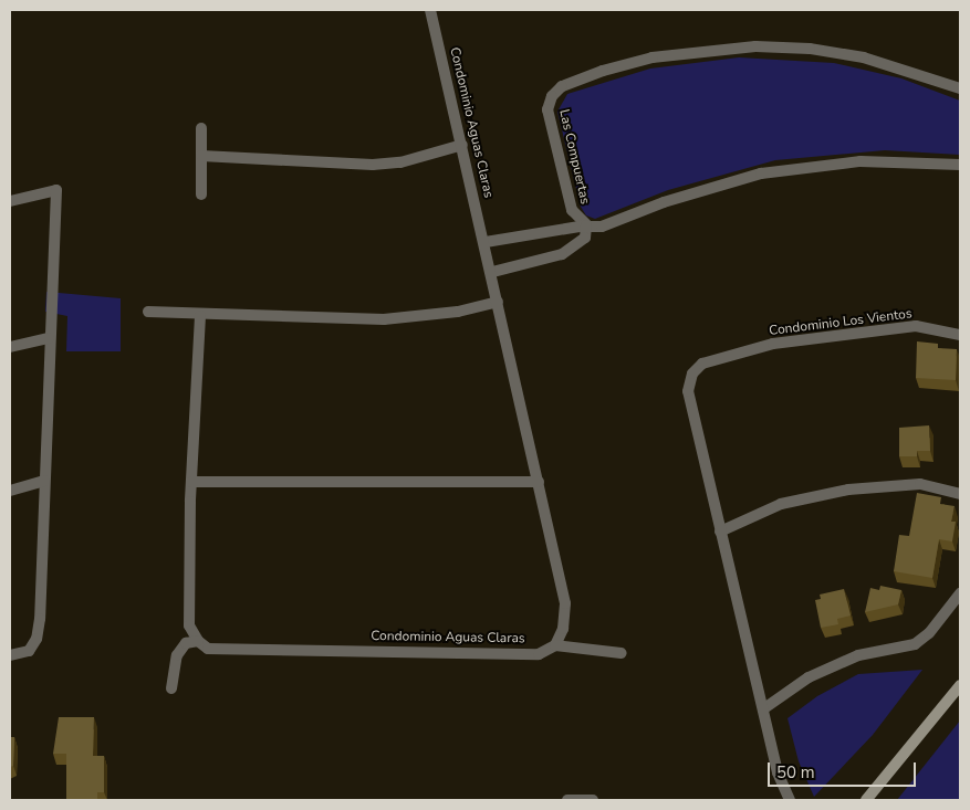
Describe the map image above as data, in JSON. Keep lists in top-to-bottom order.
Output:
{
  "streets": {
    "street": ["Condominio Aguas Claras", "Las Compuertas", "Condominio Los Vientos"]
  },
  "scale_bar": "50 m"
}
